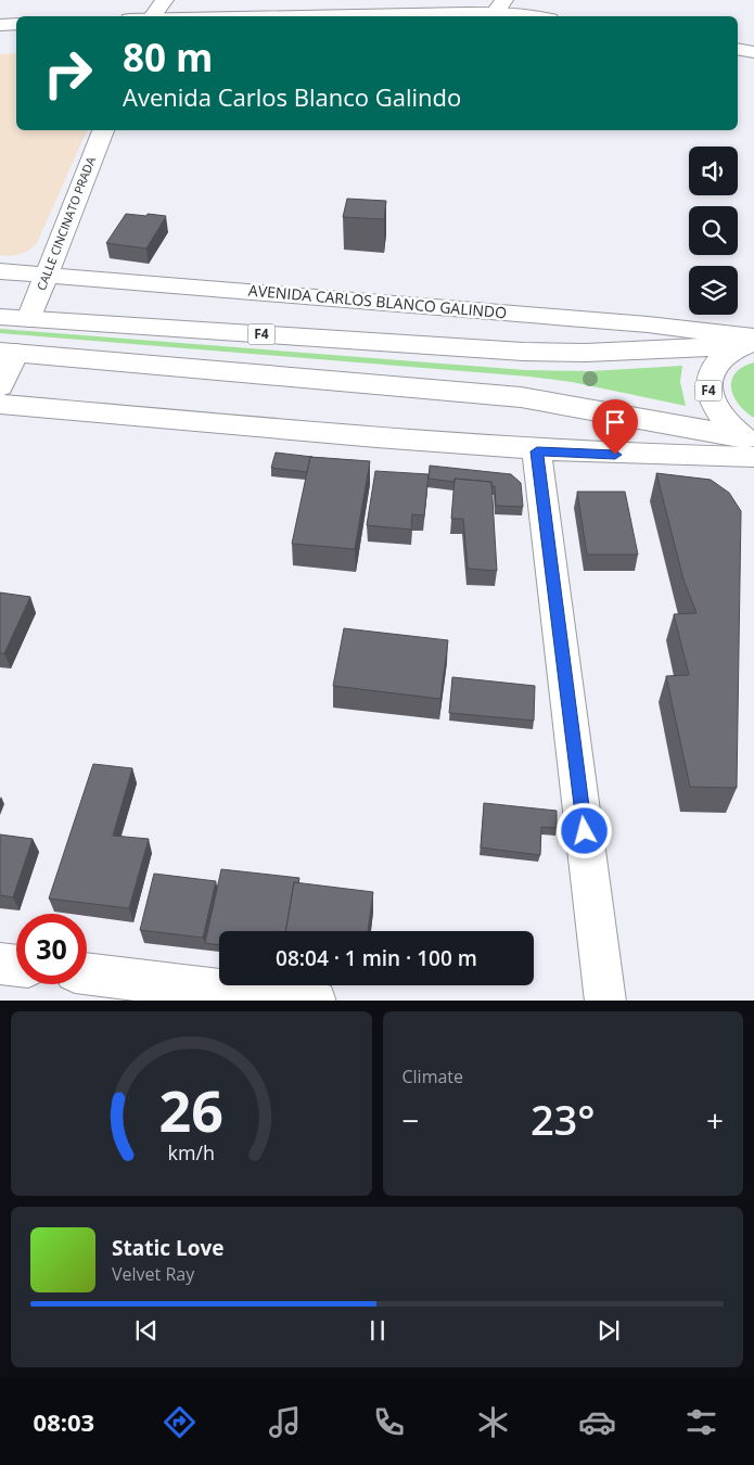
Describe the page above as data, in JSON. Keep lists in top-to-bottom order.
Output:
{
  "streets": {
    "main road": ["CALLE CINCINATO PRADA", "AVENIDA CARLOS BLANCO GALINDO", "F4"]
  },
  "crossings": [
    ["CALLE CINCINATO PRADA", "AVENIDA CARLOS BLANCO GALINDO"],
    ["CALLE CINCINATO PRADA", "F4"],
    ["AVENIDA CARLOS BLANCO GALINDO", "F4"]
  ],
  "page": {
    "turn": ["80 m", "Avenida Carlos Blanco Galindo"],
    "limit": "30",
    "trip": "08:04 · 1 min · 100 m",
    "tile": "Climate",
    "heat": ["−", "23°", "+"],
    "song": ["Static Love", "Velvet Ray"],
    "tabs": "08:03",
    "gauge": ["26", "km/h"]
  }
}
